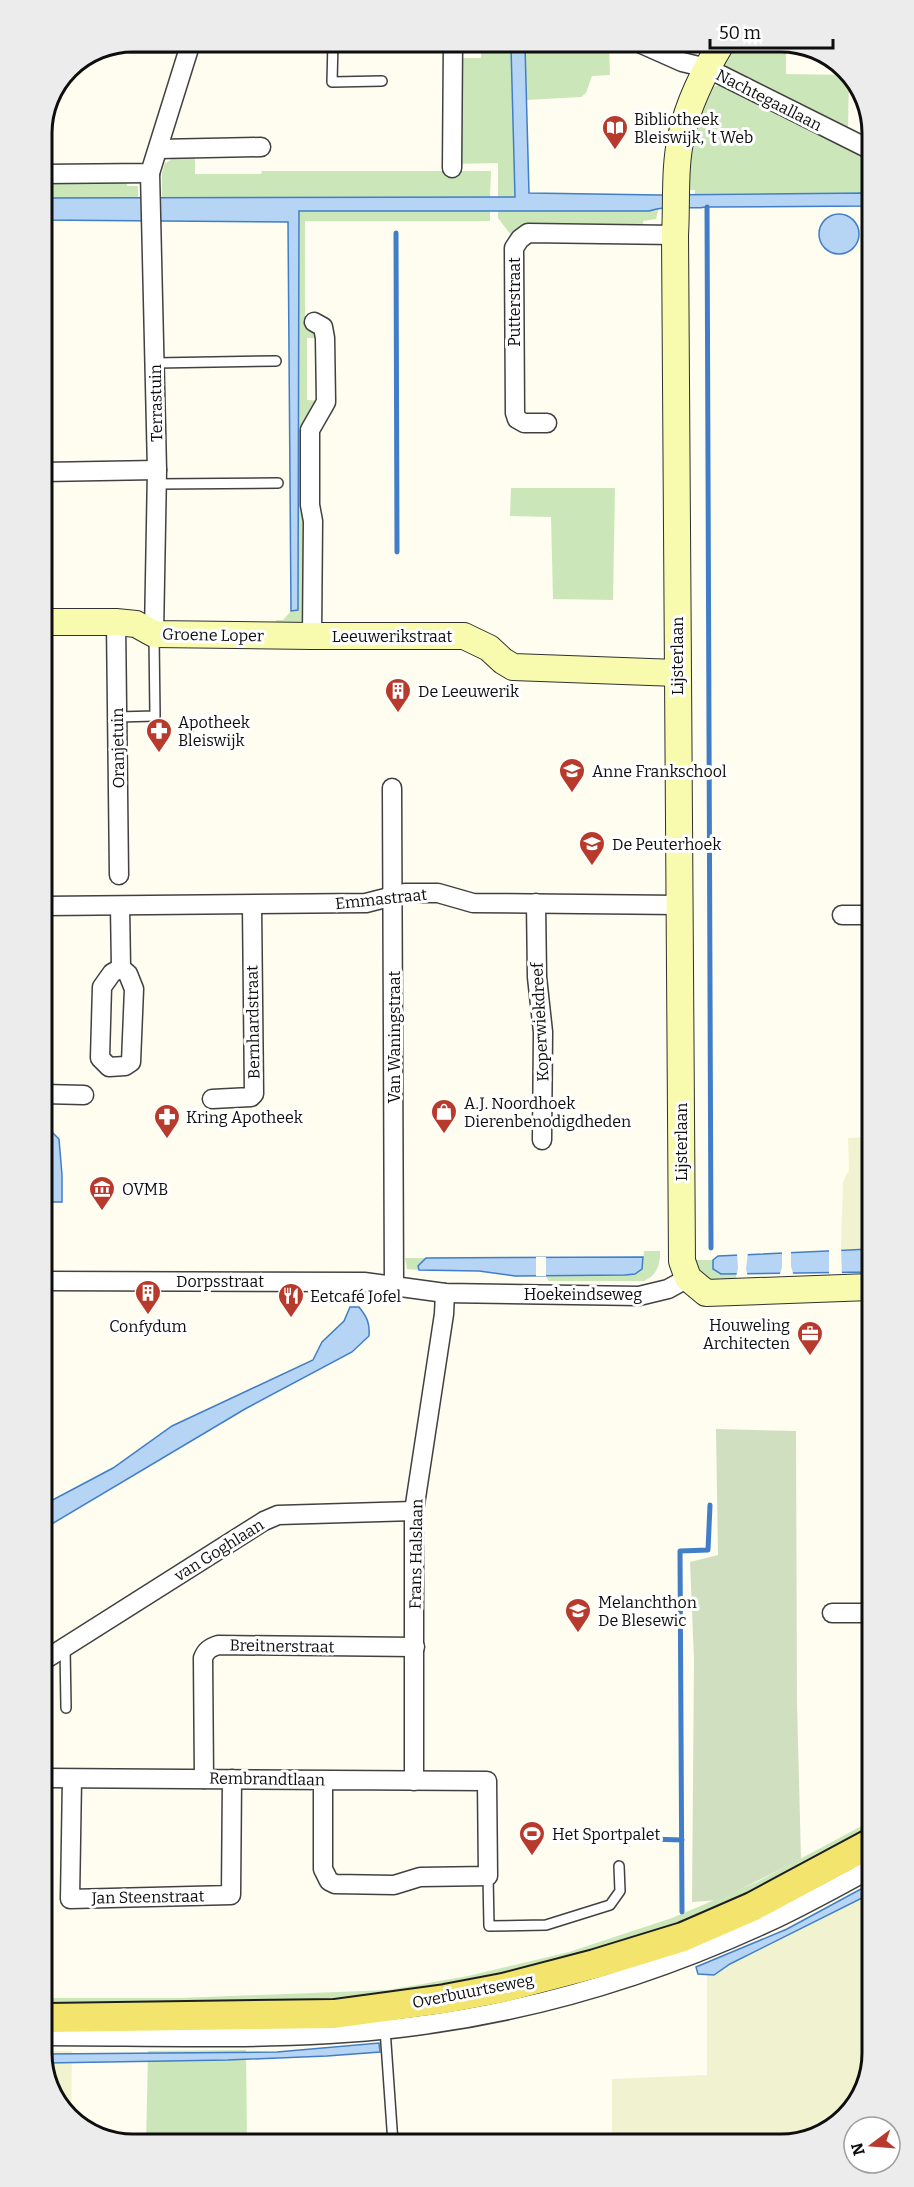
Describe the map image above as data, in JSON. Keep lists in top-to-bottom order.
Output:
{
  "streets": {
    "main road": ["Overbuurtseweg"],
    "street": [
      "Nachtegaallaan",
      "Putterstraat",
      "Terrastuin",
      "Groene Loper",
      "Leeuwerikstraat",
      "Lijsterlaan",
      "Oranjetuin",
      "Emmastraat",
      "Bernhardstraat",
      "Koperwiekdreef",
      "Van Waningstraat",
      "Dorpsstraat",
      "Hoekeindseweg",
      "van Goghlaan",
      "Frans Halslaan",
      "Breitnerstraat",
      "Rembrandtlaan",
      "Jan Steenstraat"
    ]
  },
  "crossings": [
    ["Nachtegaallaan", "Lijsterlaan"],
    ["Putterstraat", "Lijsterlaan"],
    ["Terrastuin", "Groene Loper"],
    ["Groene Loper", "Leeuwerikstraat"],
    ["Groene Loper", "Oranjetuin"],
    ["Leeuwerikstraat", "Lijsterlaan"],
    ["Lijsterlaan", "Emmastraat"],
    ["Lijsterlaan", "Hoekeindseweg"],
    ["Emmastraat", "Bernhardstraat"],
    ["Emmastraat", "Koperwiekdreef"],
    ["Emmastraat", "Van Waningstraat"],
    ["Van Waningstraat", "Dorpsstraat"],
    ["Van Waningstraat", "Hoekeindseweg"],
    ["Dorpsstraat", "Hoekeindseweg"],
    ["Hoekeindseweg", "Frans Halslaan"],
    ["van Goghlaan", "Frans Halslaan"],
    ["Frans Halslaan", "Breitnerstraat"],
    ["Frans Halslaan", "Rembrandtlaan"],
    ["Breitnerstraat", "Rembrandtlaan"],
    ["Rembrandtlaan", "Jan Steenstraat"]
  ],
  "places": {
    "library": ["Bibliotheek Bleiswijk, 't Web"],
    "building": ["De Leeuwerik", "Confydum"],
    "pharmacy": ["Apotheek Bleiswijk", "Kring Apotheek"],
    "school or university": ["Anne Frankschool", "De Peuterhoek", "Melanchthon De Blesewic"],
    "shop": ["A.J. Noordhoek Dierenbenodigdheden"],
    "museum": ["OVMB"],
    "restaurant": ["Eetcafé Jofel"],
    "office": ["Houweling Architecten"],
    "sports": ["Het Sportpalet"]
  },
  "scale_bar": "50 m",
  "north": "left"
}
